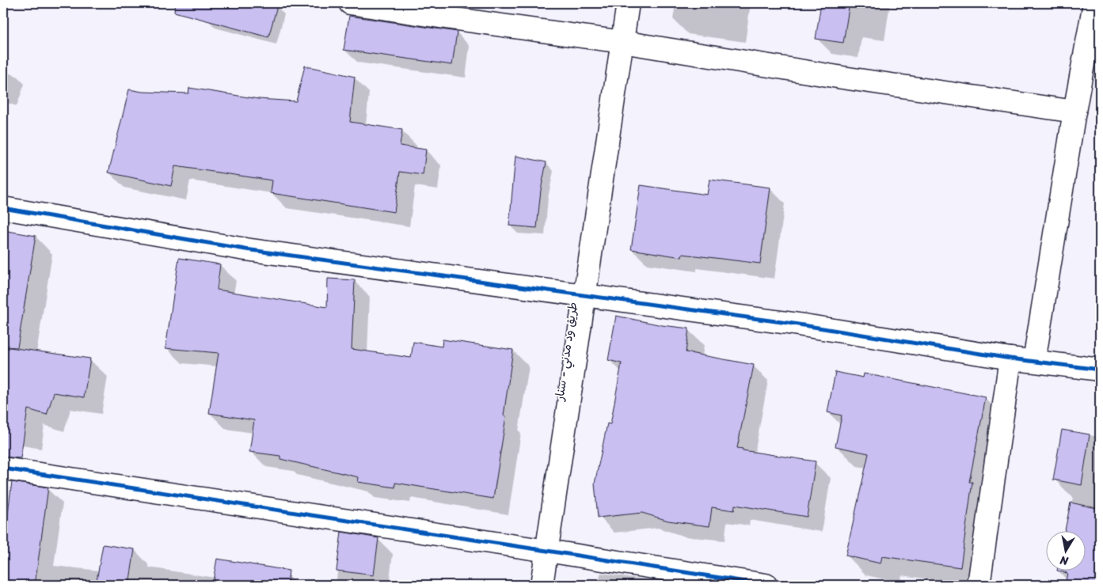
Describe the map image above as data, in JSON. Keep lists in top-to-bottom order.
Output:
{
  "streets": {
    "street": ["طريق ود مدني - سنار"]
  },
  "north": "bottom"
}
